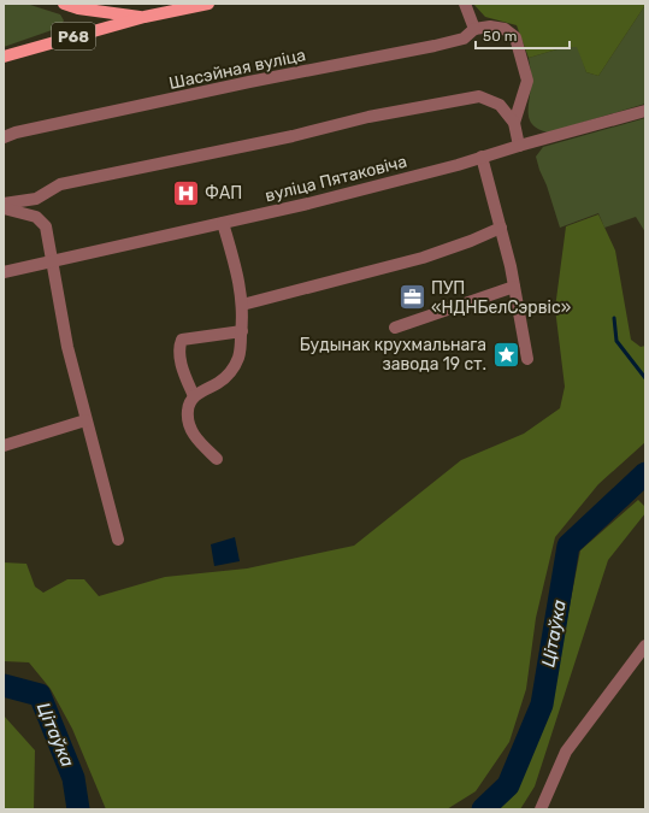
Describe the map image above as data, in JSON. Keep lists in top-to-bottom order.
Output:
{
  "streets": {
    "main road": ["Р68"],
    "street": ["Шасэйная вуліца", "вуліца Пятаковіча"]
  },
  "water": ["Цітаўка"],
  "places": {
    "hospital": ["ФАП"],
    "office": ["ПУП «НДНБелСэрвіс»"],
    "place": ["Будынак крухмальнага завода 19 ст."]
  },
  "scale_bar": "50 m"
}
